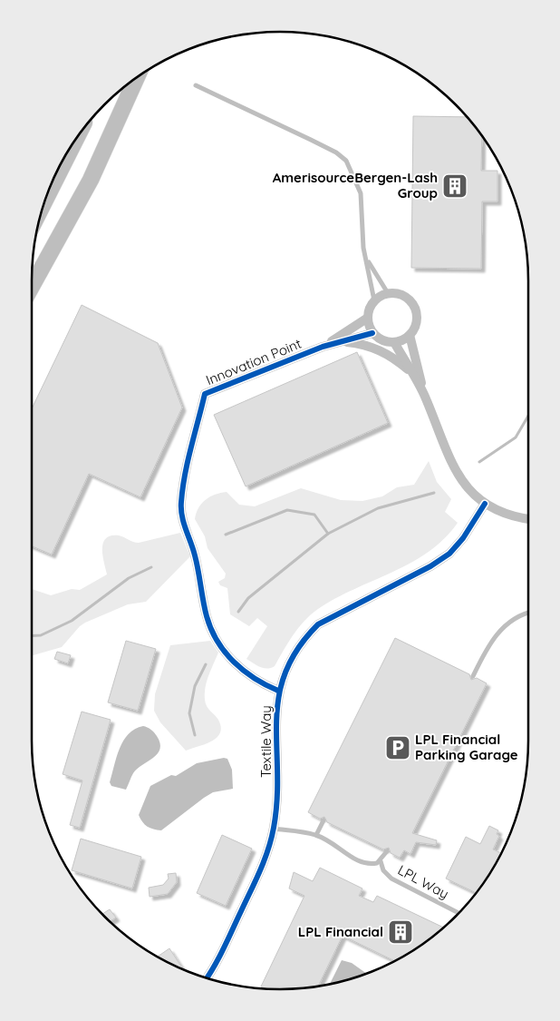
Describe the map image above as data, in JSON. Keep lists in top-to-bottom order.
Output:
{
  "streets": {
    "street": ["Innovation Point", "Textile Way"],
    "lane": ["LPL Way"]
  },
  "crossings": [
    ["Innovation Point", "Textile Way"]
  ],
  "places": {
    "building": ["AmerisourceBergen-Lash Group", "LPL Financial"],
    "parking": ["LPL Financial Parking Garage"]
  }
}
